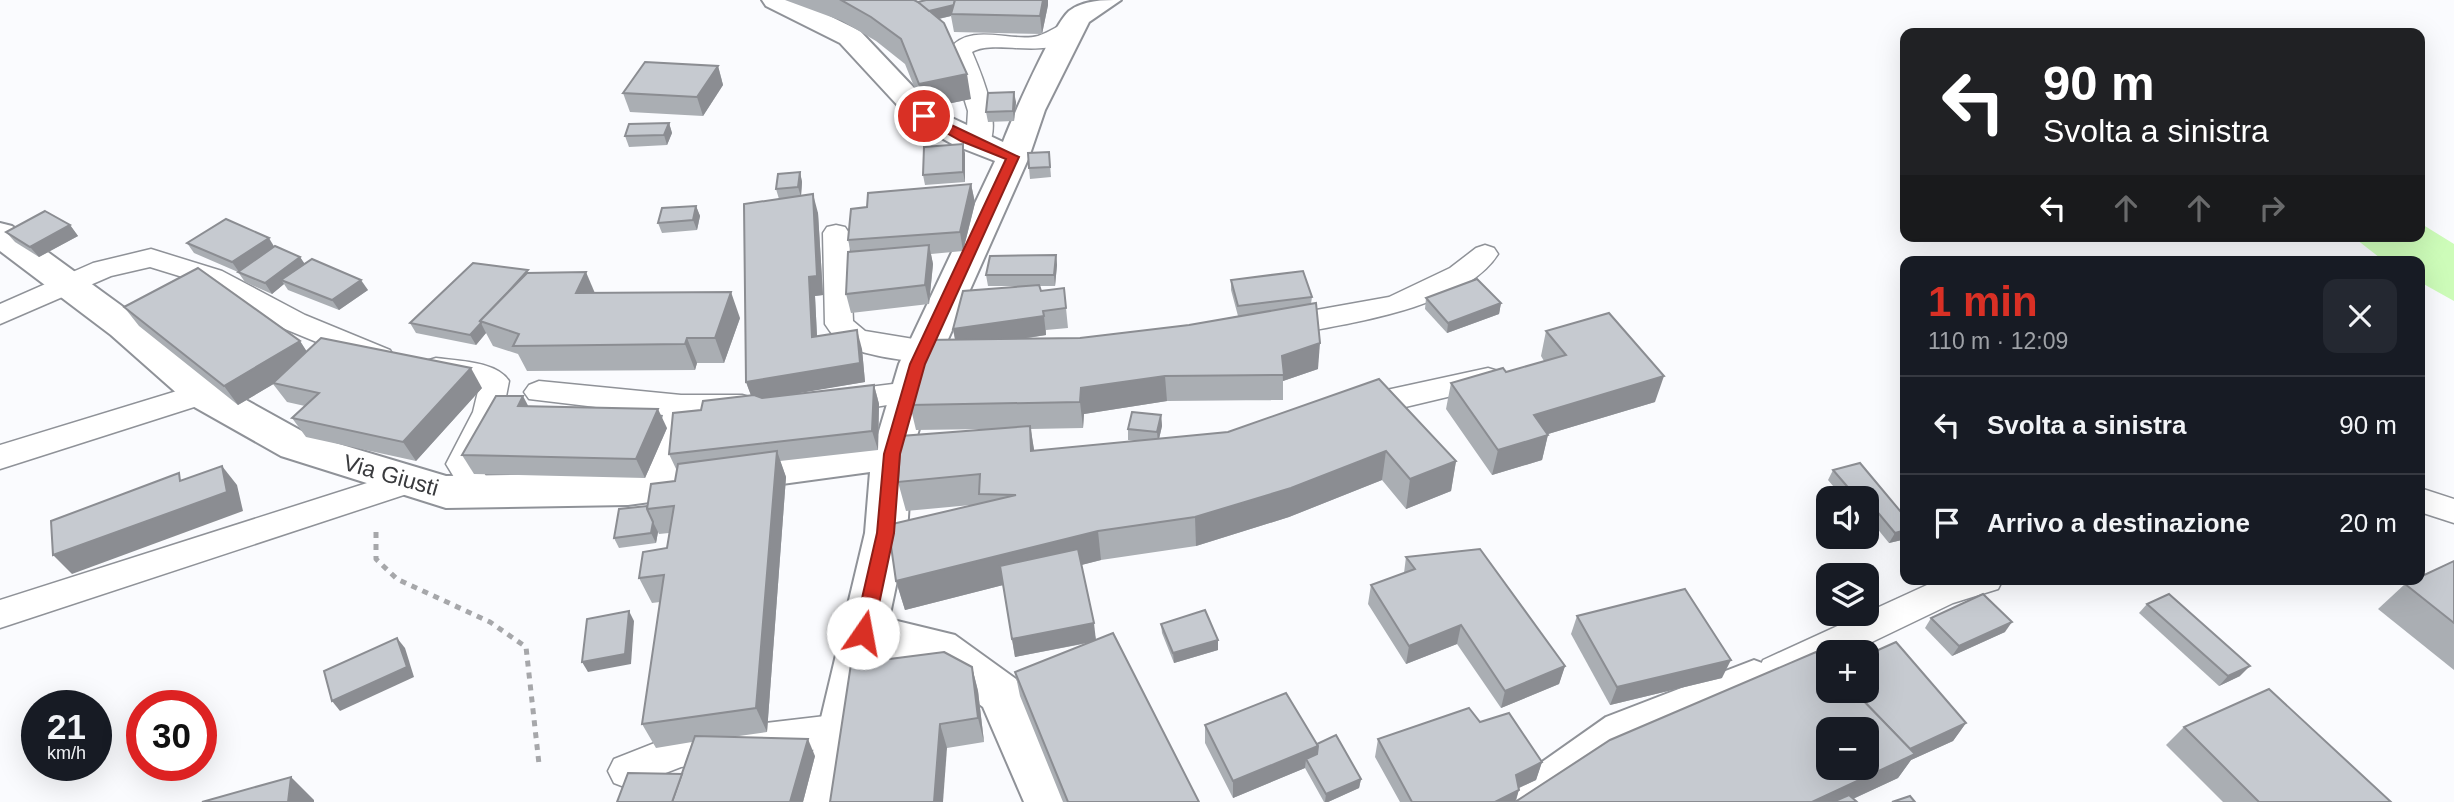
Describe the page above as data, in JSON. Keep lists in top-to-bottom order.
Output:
{
  "streets": {
    "street": ["Via Giusti"]
  },
  "page": {
    "turn": ["90 m", "Svolta a sinistra"],
    "heading": ["1 min", "110 m · 12:09"],
    "list": [
      {
        "name": "Svolta a sinistra",
        "value": "90 m"
      },
      {
        "name": "Arrivo a destinazione",
        "value": "20 m"
      }
    ],
    "map_buttons": ["+", "−"],
    "speed": "21 km/h",
    "limit": "30"
  }
}
